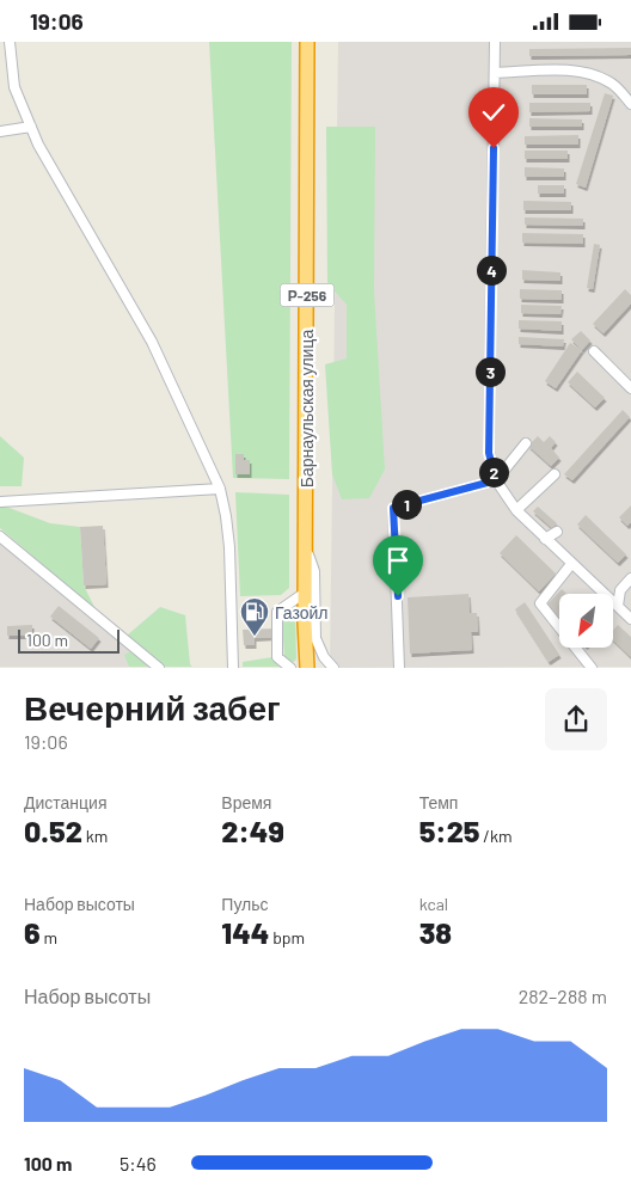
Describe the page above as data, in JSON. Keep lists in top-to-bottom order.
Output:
{
  "streets": {
    "highway": ["Р-256", "Барнаульская улица"]
  },
  "places": {
    "fuel station": ["Газойл"]
  },
  "scale_bar": "100 m",
  "north": "bottom left",
  "page": {
    "status": "19:06",
    "pins": [
      "4",
      "3",
      "2",
      "1"
    ],
    "scale": "100 m",
    "heading": ["Вечерний забег", "19:06"],
    "stats": [
      ["Дистанция", "0.52 km"],
      ["Время", "2:49"],
      ["Темп", "5:25 /km"],
      ["Набор высоты", "6 m"],
      ["Пульс", "144 bpm"],
      ["kcal", "38"]
    ],
    "chart": ["Набор высоты", "282–288 m"],
    "list": [
      {
        "name": "100 m",
        "note": "5:46"
      }
    ]
  }
}
